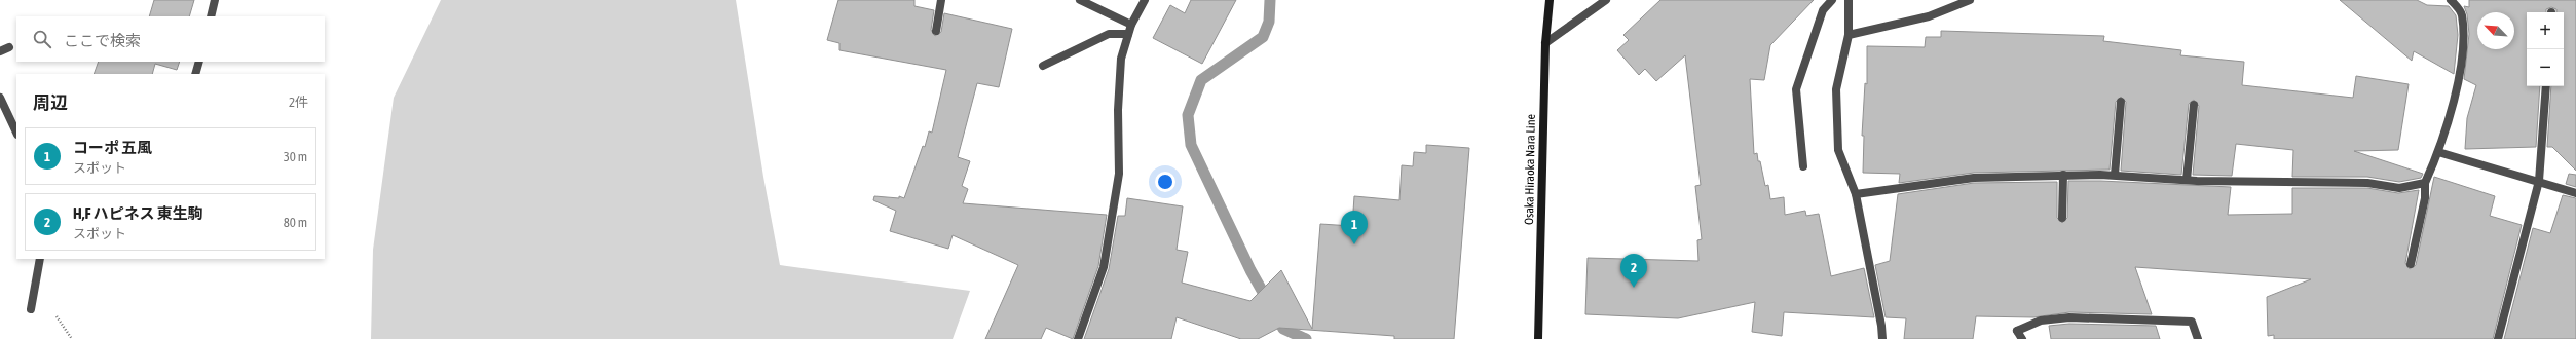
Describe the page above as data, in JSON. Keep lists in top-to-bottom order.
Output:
{
  "streets": {
    "main road": ["Osaka Hiraoka Nara Line"]
  },
  "north": "top left",
  "page": {
    "map_buttons": ["+", "−"],
    "search": "ここで検索",
    "heading": ["周辺", "2件"],
    "list": [
      {
        "mark": "1",
        "name": "コーポ 五風",
        "note": "スポット",
        "value": "30 m"
      },
      {
        "mark": "2",
        "name": "H,F ハピネス 東生駒",
        "note": "スポット",
        "value": "80 m"
      }
    ],
    "pins": ["1", "2"]
  }
}
